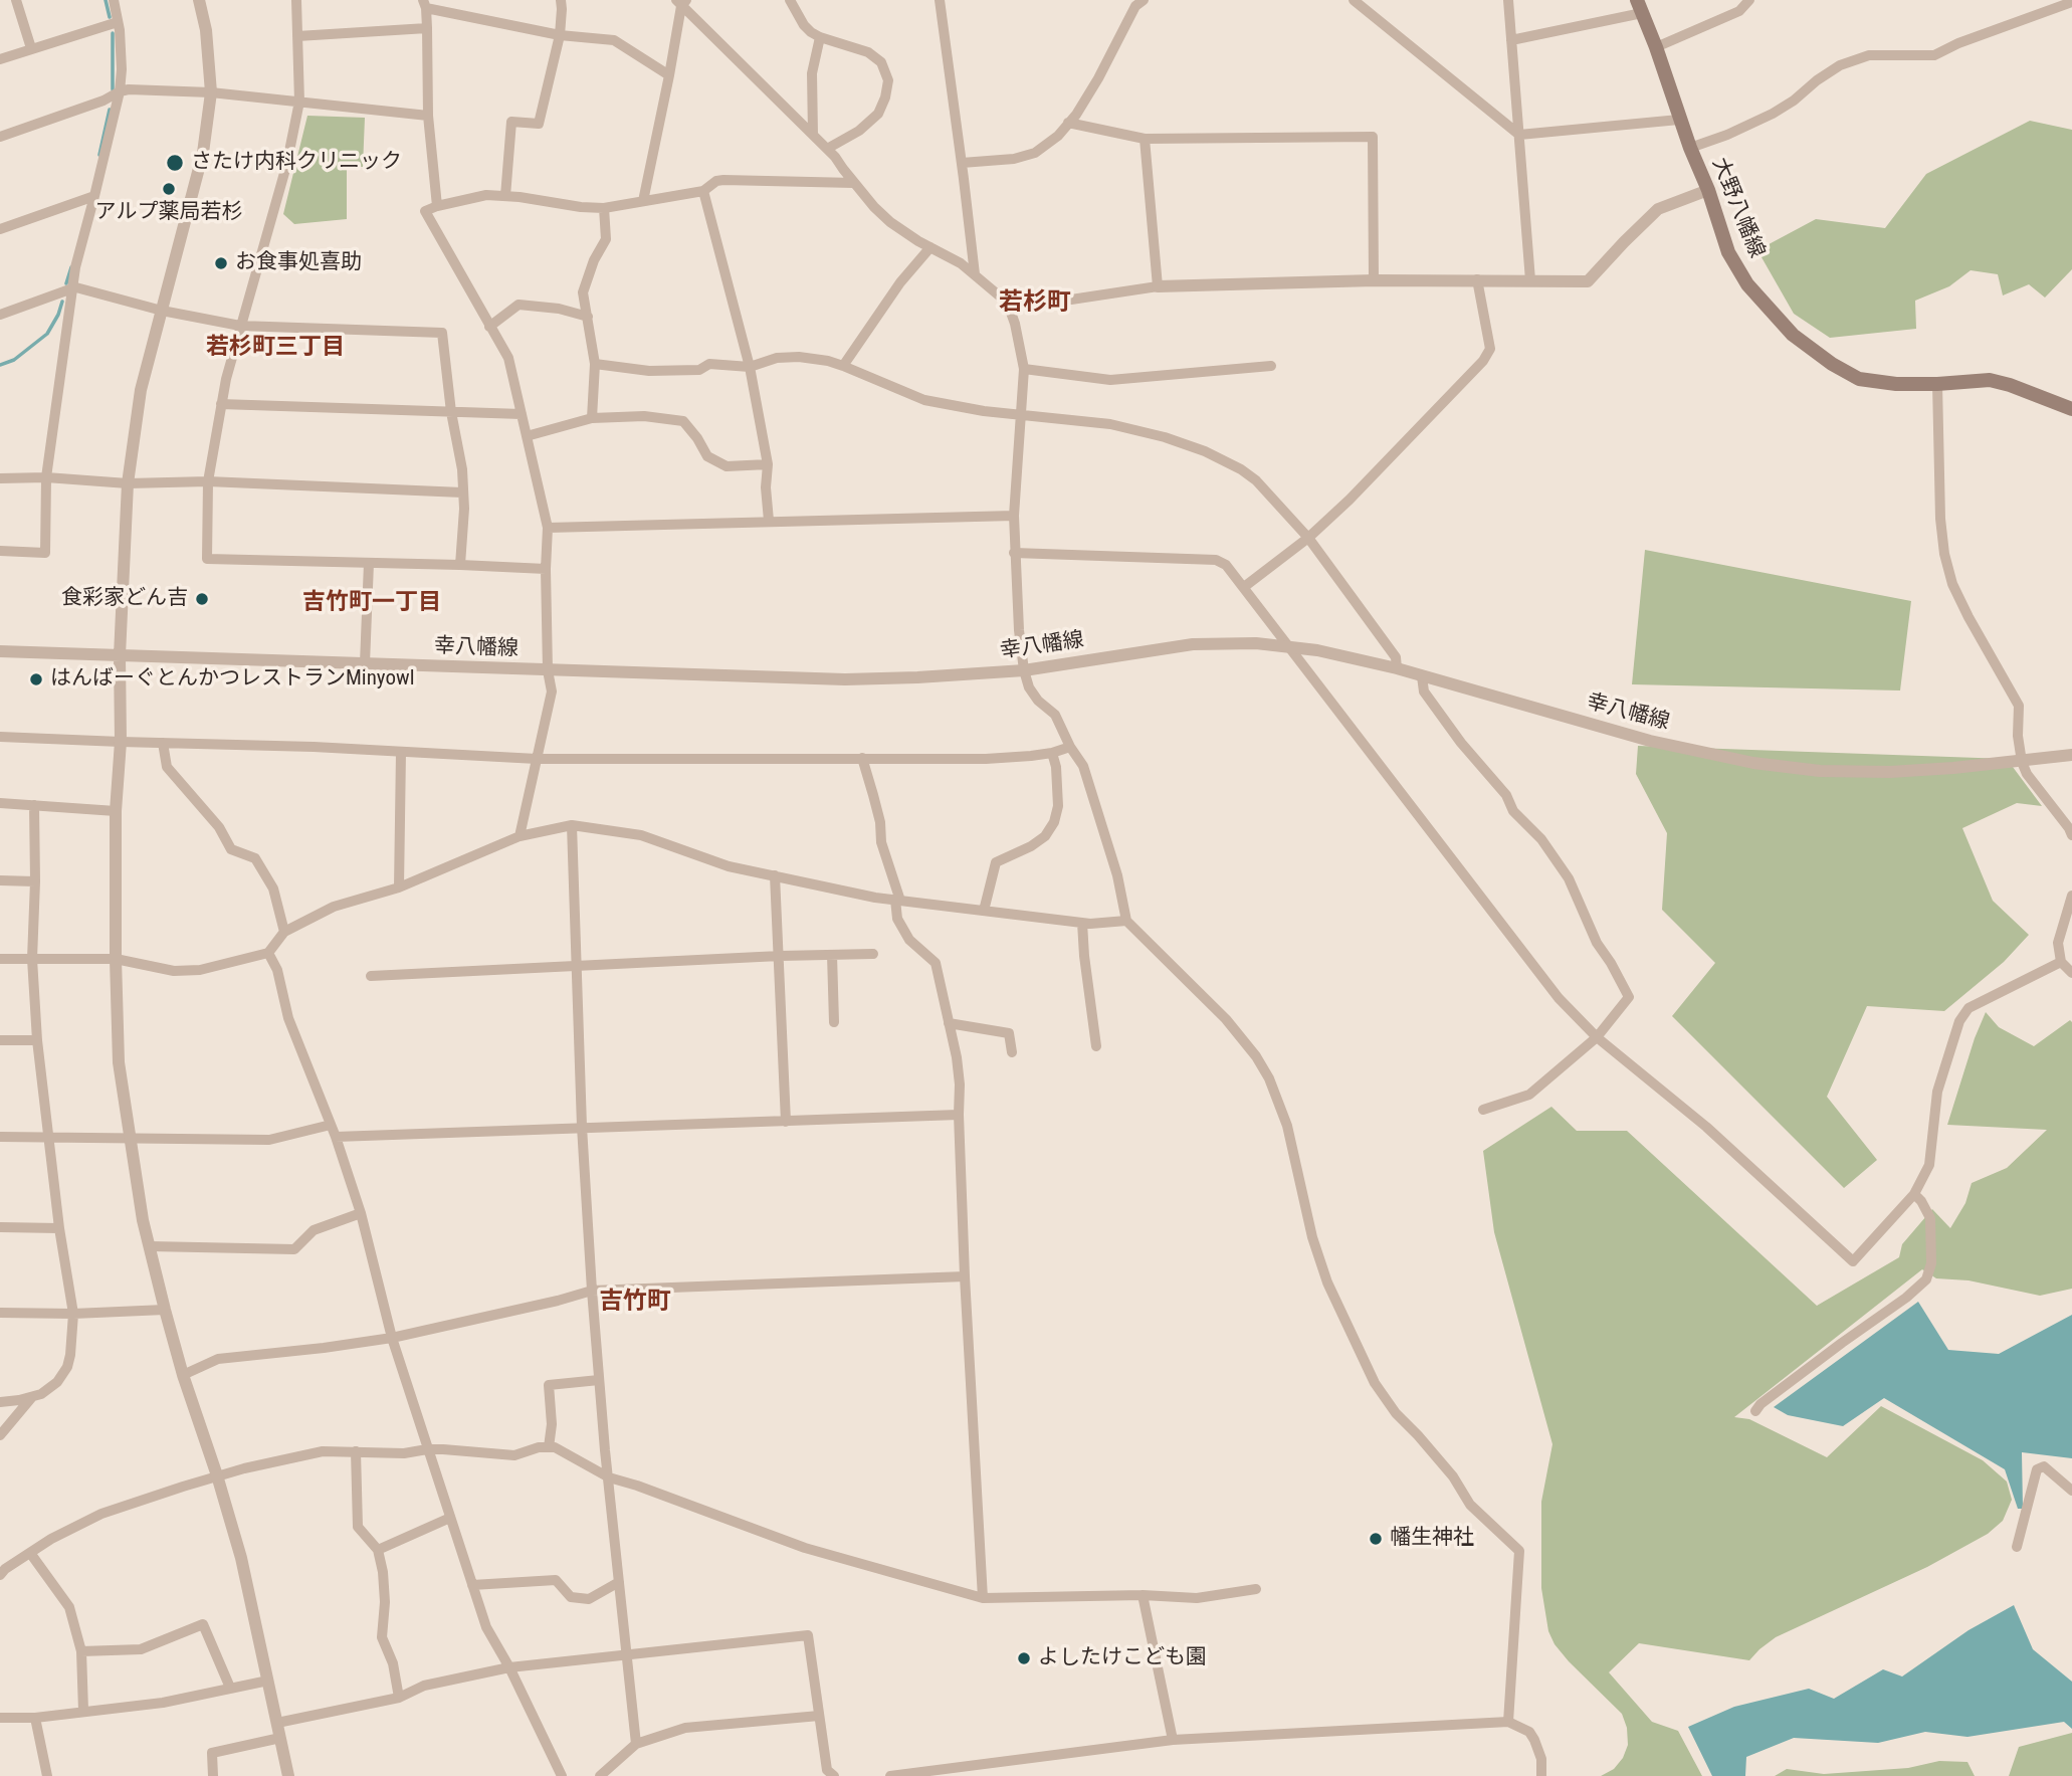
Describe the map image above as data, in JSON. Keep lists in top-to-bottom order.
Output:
{
  "streets": {
    "main road": ["大野八幡線"],
    "street": ["幸八幡線"]
  },
  "districts": [
    "若杉町",
    "若杉町三丁目",
    "吉竹町一丁目",
    "吉竹町"
  ],
  "places": [
    "さたけ内科クリニック",
    "アルプ薬局若杉",
    "お食事処喜助",
    "食彩家どん吉",
    "はんばーぐとんかつレストランMinyowl",
    "幡生神社",
    "よしたけこども園"
  ]
}
